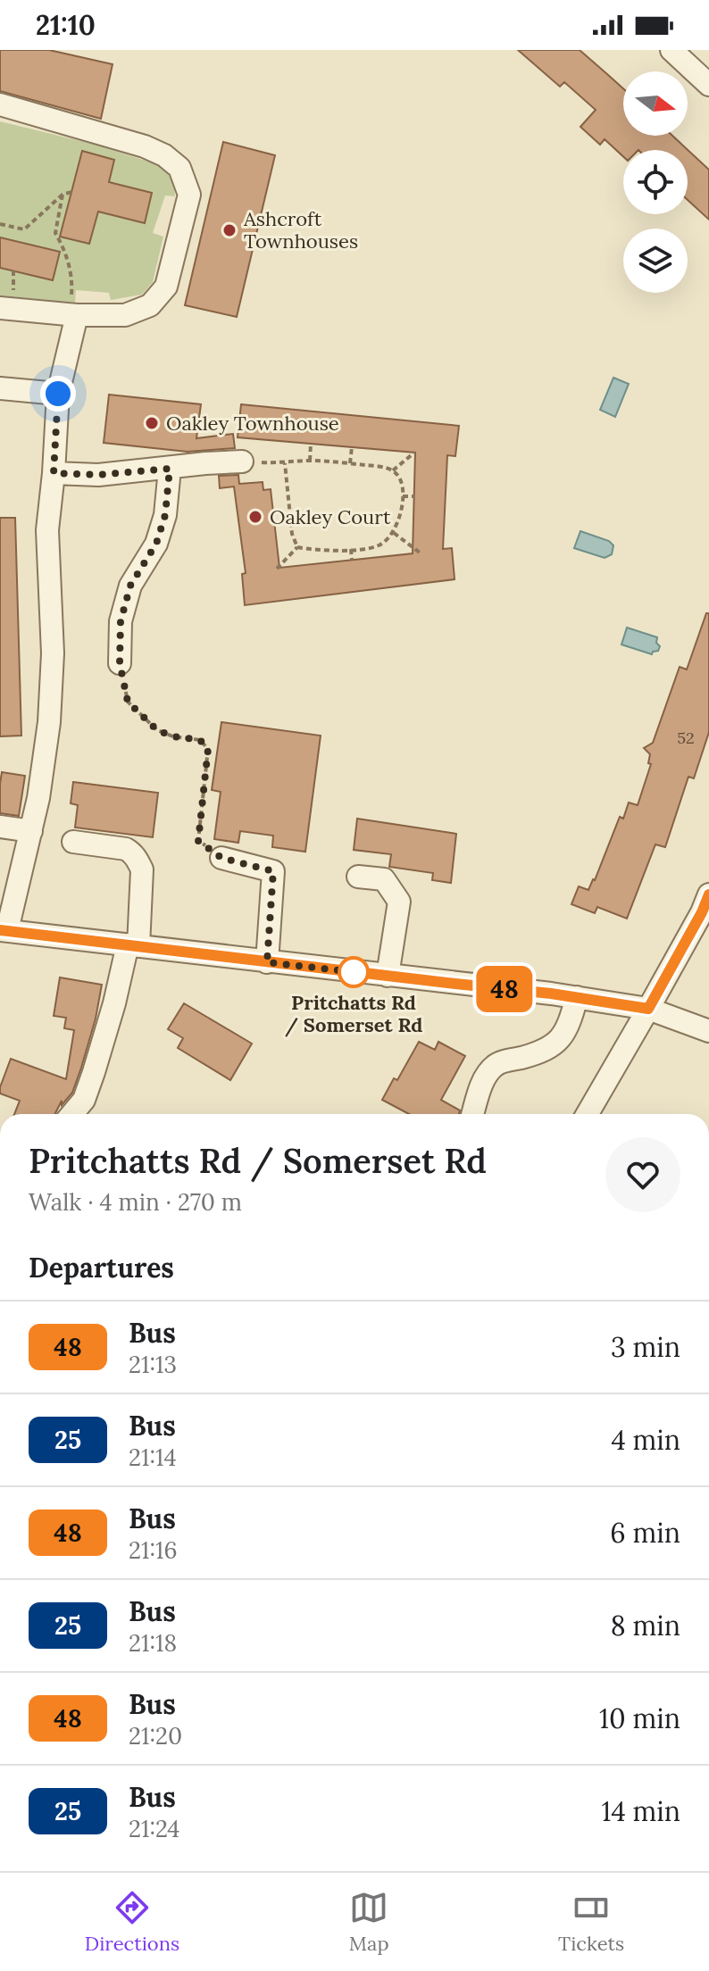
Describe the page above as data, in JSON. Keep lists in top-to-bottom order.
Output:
{
  "places": [
    "Ashcroft Townhouses",
    "Oakley Townhouse",
    "Oakley Court",
    "Pritchatts Rd / Somerset Rd"
  ],
  "lines": ["bus line 48"],
  "house_numbers": ["52"],
  "north": "right",
  "page": {
    "status": "21:10",
    "on_map": "48",
    "heading": [
      ["Pritchatts Rd / Somerset Rd", "Walk · 4 min · 270 m"],
      "Departures"
    ],
    "list": [
      {
        "mark": "48",
        "name": "Bus",
        "note": "21:13",
        "value": "3 min"
      },
      {
        "mark": "25",
        "name": "Bus",
        "note": "21:14",
        "value": "4 min"
      },
      {
        "mark": "48",
        "name": "Bus",
        "note": "21:16",
        "value": "6 min"
      },
      {
        "mark": "25",
        "name": "Bus",
        "note": "21:18",
        "value": "8 min"
      },
      {
        "mark": "48",
        "name": "Bus",
        "note": "21:20",
        "value": "10 min"
      },
      {
        "mark": "25",
        "name": "Bus",
        "note": "21:24",
        "value": "14 min"
      }
    ],
    "tabs": ["Directions", "Map", "Tickets"]
  }
}
